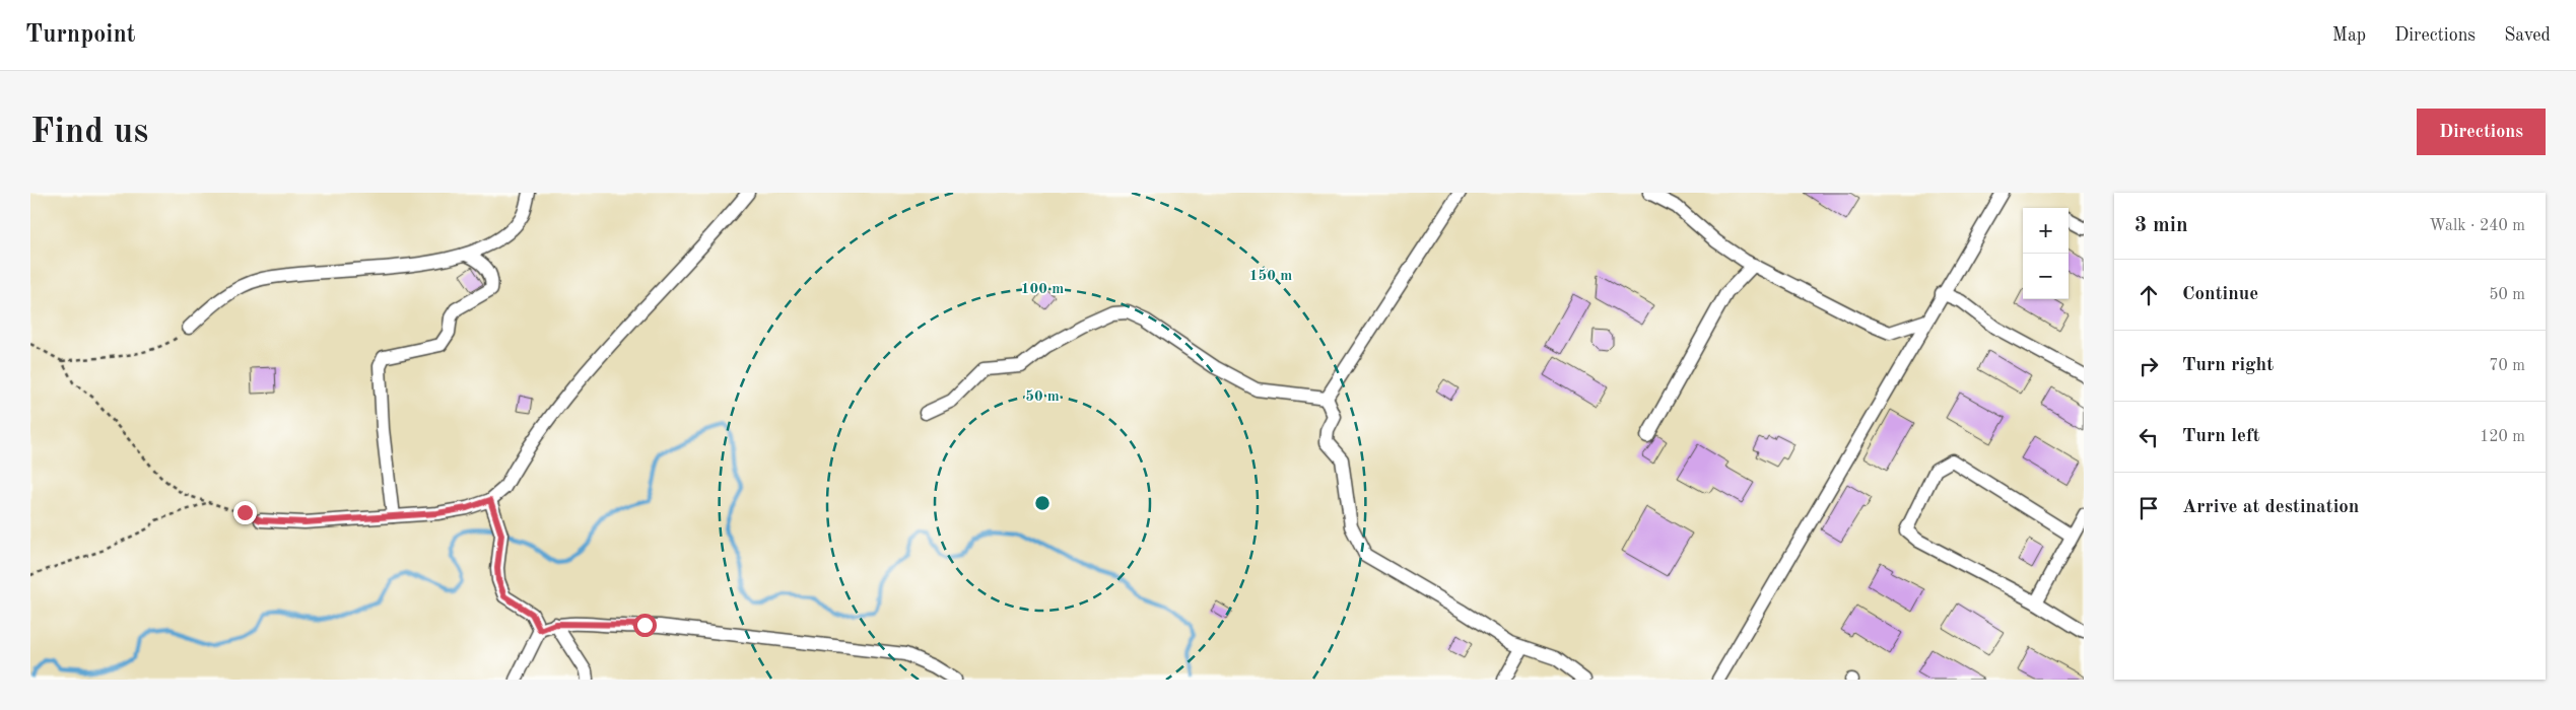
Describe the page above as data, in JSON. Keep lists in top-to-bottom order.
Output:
{
  "page": {
    "header": "Turnpoint",
    "nav": ["Map", "Directions", "Saved"],
    "buttons": "Directions",
    "title": "Find us",
    "heading": ["3 min", "Walk · 240 m"],
    "map_buttons": ["+", "−"],
    "list": [
      ["Continue", "50 m"],
      ["Turn right", "70 m"],
      ["Turn left", "120 m"],
      "Arrive at destination"
    ]
  },
  "rings": ["150 m", "100 m", "50 m"]
}
